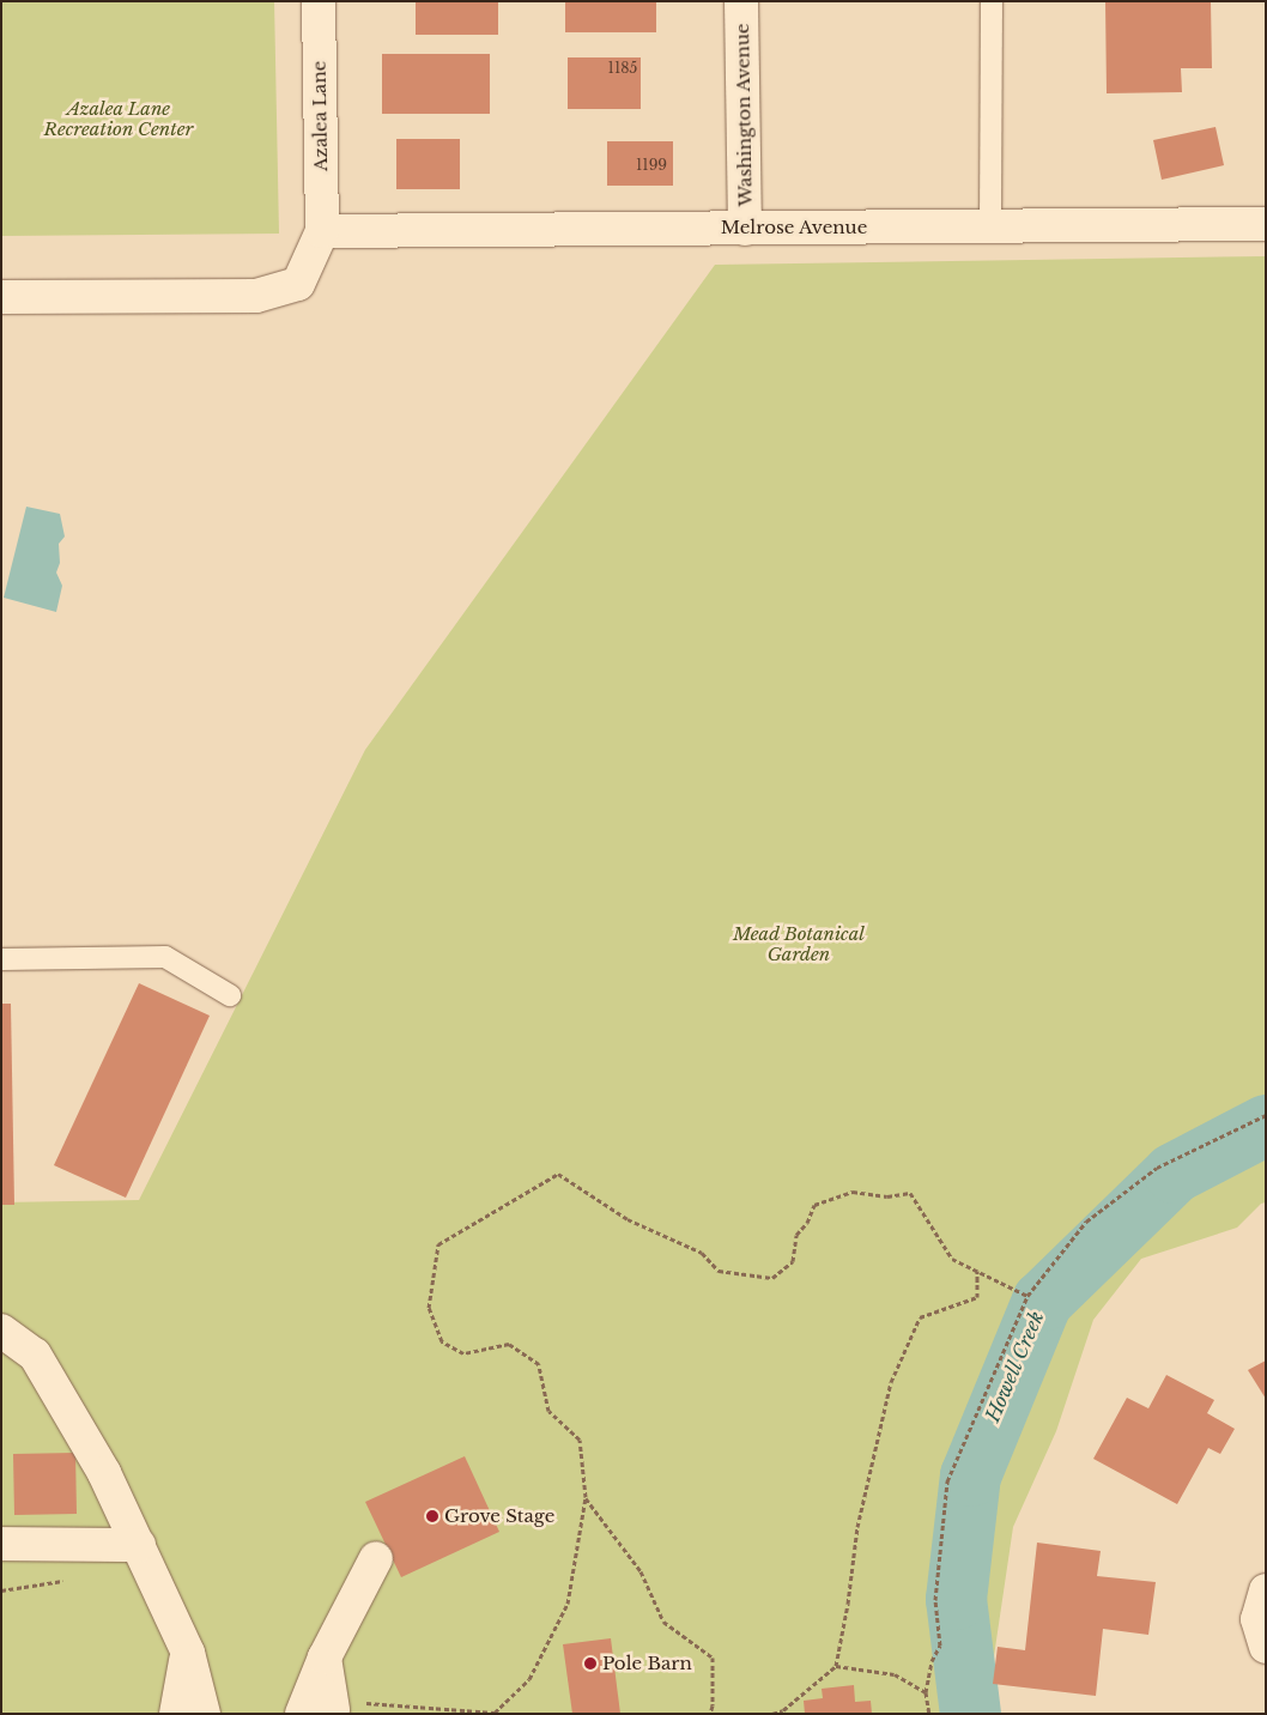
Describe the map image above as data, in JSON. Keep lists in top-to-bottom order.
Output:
{
  "streets": {
    "street": ["Washington Avenue", "Azalea Lane", "Melrose Avenue"]
  },
  "crossings": [
    ["Washington Avenue", "Melrose Avenue"],
    ["Azalea Lane", "Melrose Avenue"]
  ],
  "water": ["Howell Creek"],
  "parks": ["Azalea Lane Recreation Center", "Mead Botanical Garden"],
  "places": ["Grove Stage", "Pole Barn"],
  "house_numbers": ["1185", "1199"]
}
